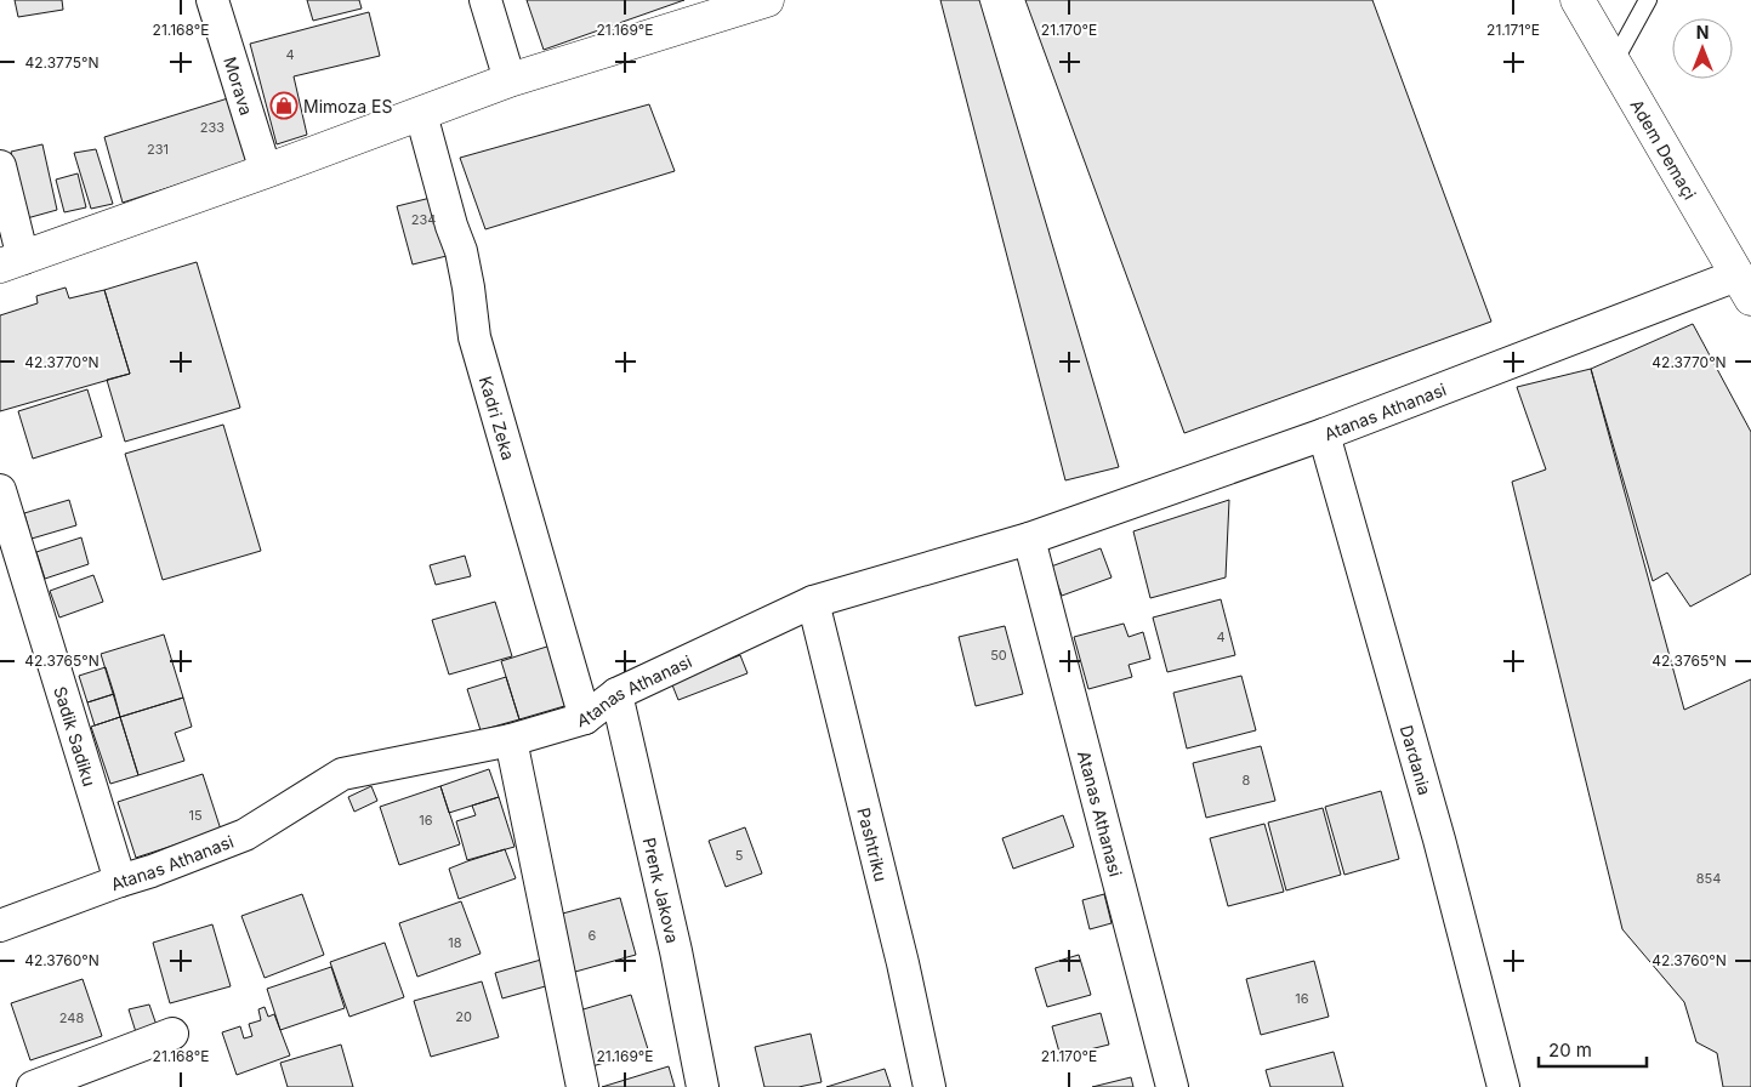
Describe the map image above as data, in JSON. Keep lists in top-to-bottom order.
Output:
{
  "streets": {
    "street": [
      "Morava",
      "Adem Demaçi",
      "Atanas Athanasi",
      "Kadri Zeka",
      "Sadik Sadiku",
      "Dardania",
      "Pashtriku",
      "Prenk Jakova"
    ]
  },
  "crossings": [
    ["Adem Demaçi", "Atanas Athanasi"],
    ["Atanas Athanasi", "Kadri Zeka"],
    ["Atanas Athanasi", "Sadik Sadiku"],
    ["Atanas Athanasi", "Dardania"],
    ["Atanas Athanasi", "Pashtriku"],
    ["Atanas Athanasi", "Prenk Jakova"]
  ],
  "places": {
    "shop": ["Mimoza ES"]
  },
  "house_numbers": [
    "4",
    "233",
    "231",
    "234",
    "4",
    "50",
    "8",
    "15",
    "16",
    "5",
    "854",
    "6",
    "18",
    "16",
    "20",
    "248"
  ],
  "scale_bar": "20 m",
  "north": "top",
  "coordinates": [
    "21.168°E",
    "21.169°E",
    "21.170°E",
    "21.171°E",
    "42.3775°N",
    "42.3770°N",
    "42.3765°N",
    "42.3760°N"
  ]
}
